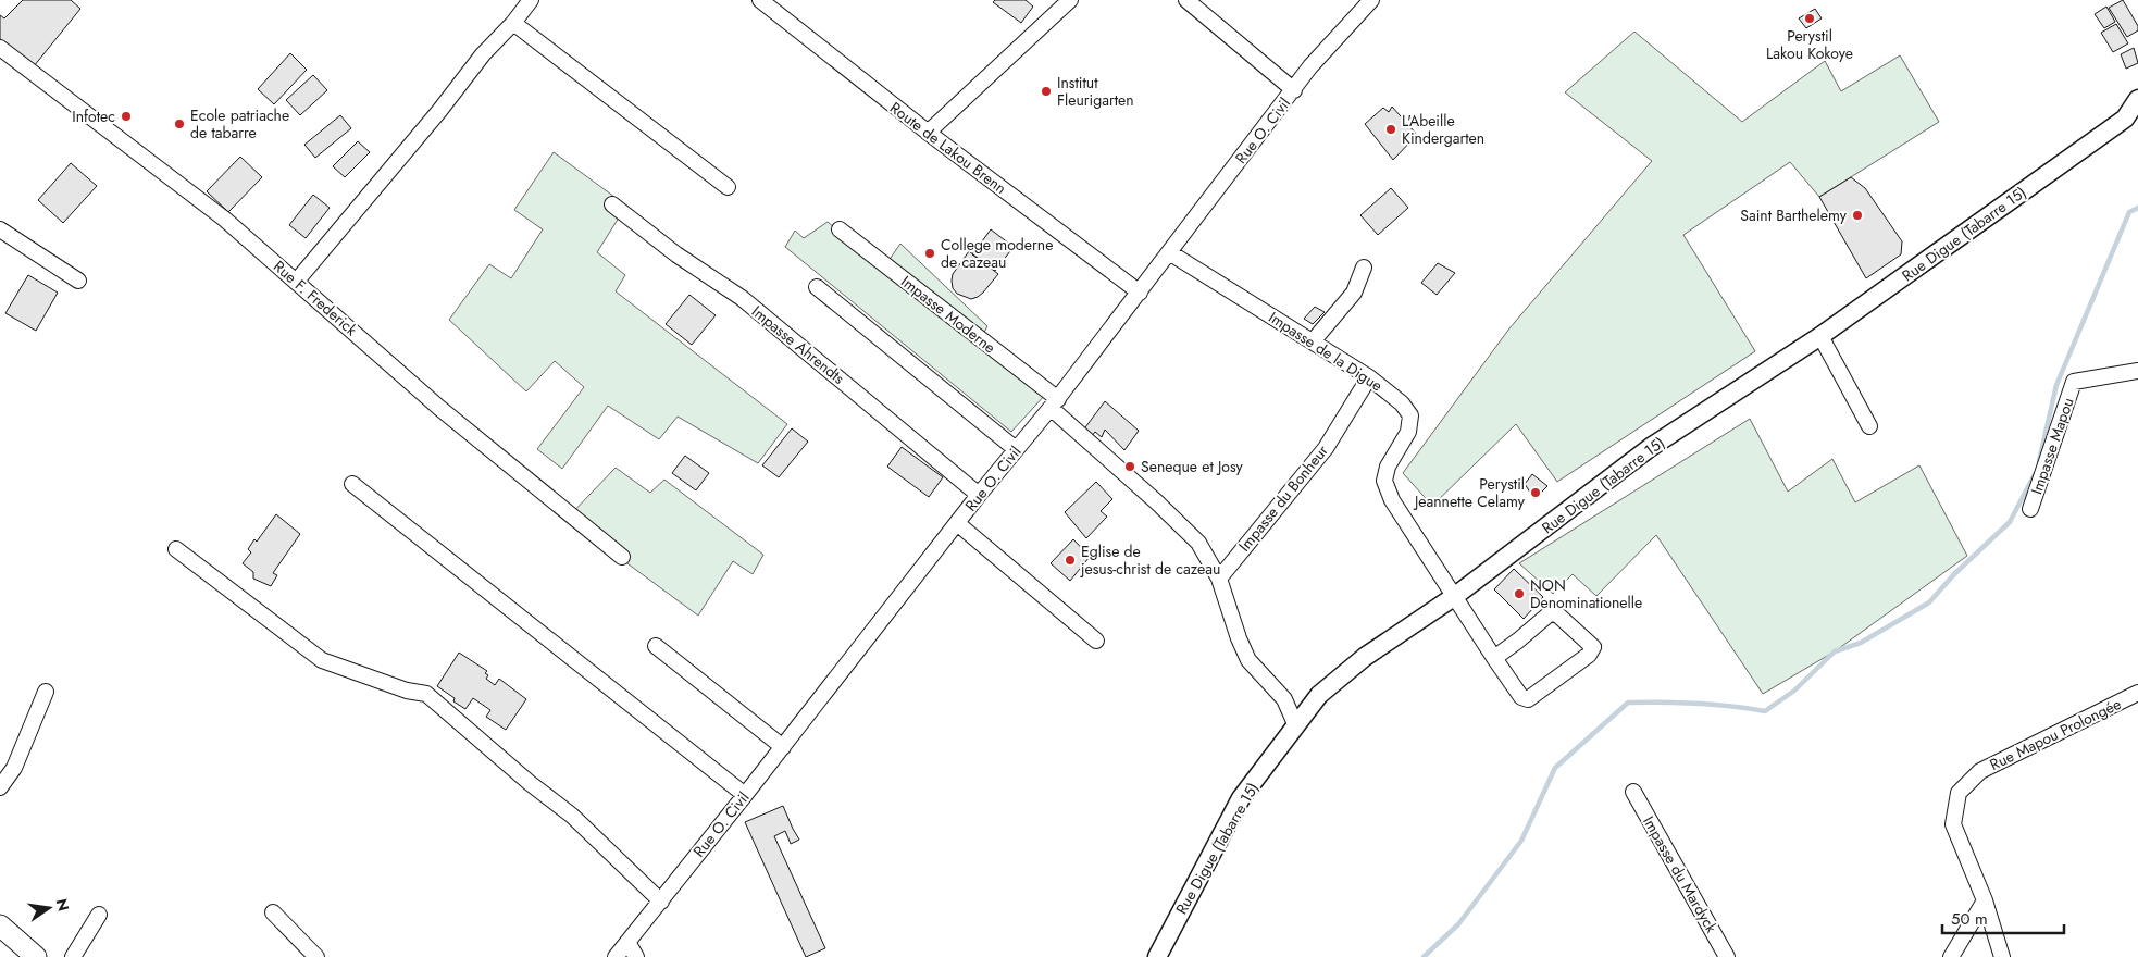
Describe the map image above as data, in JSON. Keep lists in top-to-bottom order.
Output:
{
  "streets": {
    "street": [
      "Rue O. Civil",
      "Route de Lakou Brenn",
      "Rue Digue (Tabarre 15)",
      "Rue F. Frederick",
      "Impasse Moderne",
      "Impasse Ahrendts",
      "Impasse de la Digue",
      "Impasse Mapou",
      "Impasse du Bonheur",
      "Rue Mapou Prolongée",
      "Impasse du Mardyck"
    ]
  },
  "crossings": [
    ["Rue O. Civil", "Route de Lakou Brenn"],
    ["Rue O. Civil", "Impasse Moderne"],
    ["Rue O. Civil", "Impasse Ahrendts"],
    ["Rue O. Civil", "Impasse de la Digue"],
    ["Rue Digue (Tabarre 15)", "Impasse de la Digue"],
    ["Impasse de la Digue", "Impasse du Bonheur"]
  ],
  "places": [
    "Perystil Lakou Kokoye",
    "Institut Fleurigarten",
    "Infotec",
    "Ecole patriache de tabarre",
    "L'Abeille Kindergarten",
    "Saint Barthelemy",
    "College moderne de cazeau",
    "Seneque et Josy",
    "Perystil Jeannette Celamy",
    "Eglise de jesus-christ de cazeau",
    "NON Denominationelle"
  ],
  "scale_bar": "50 m",
  "north": "right"
}
